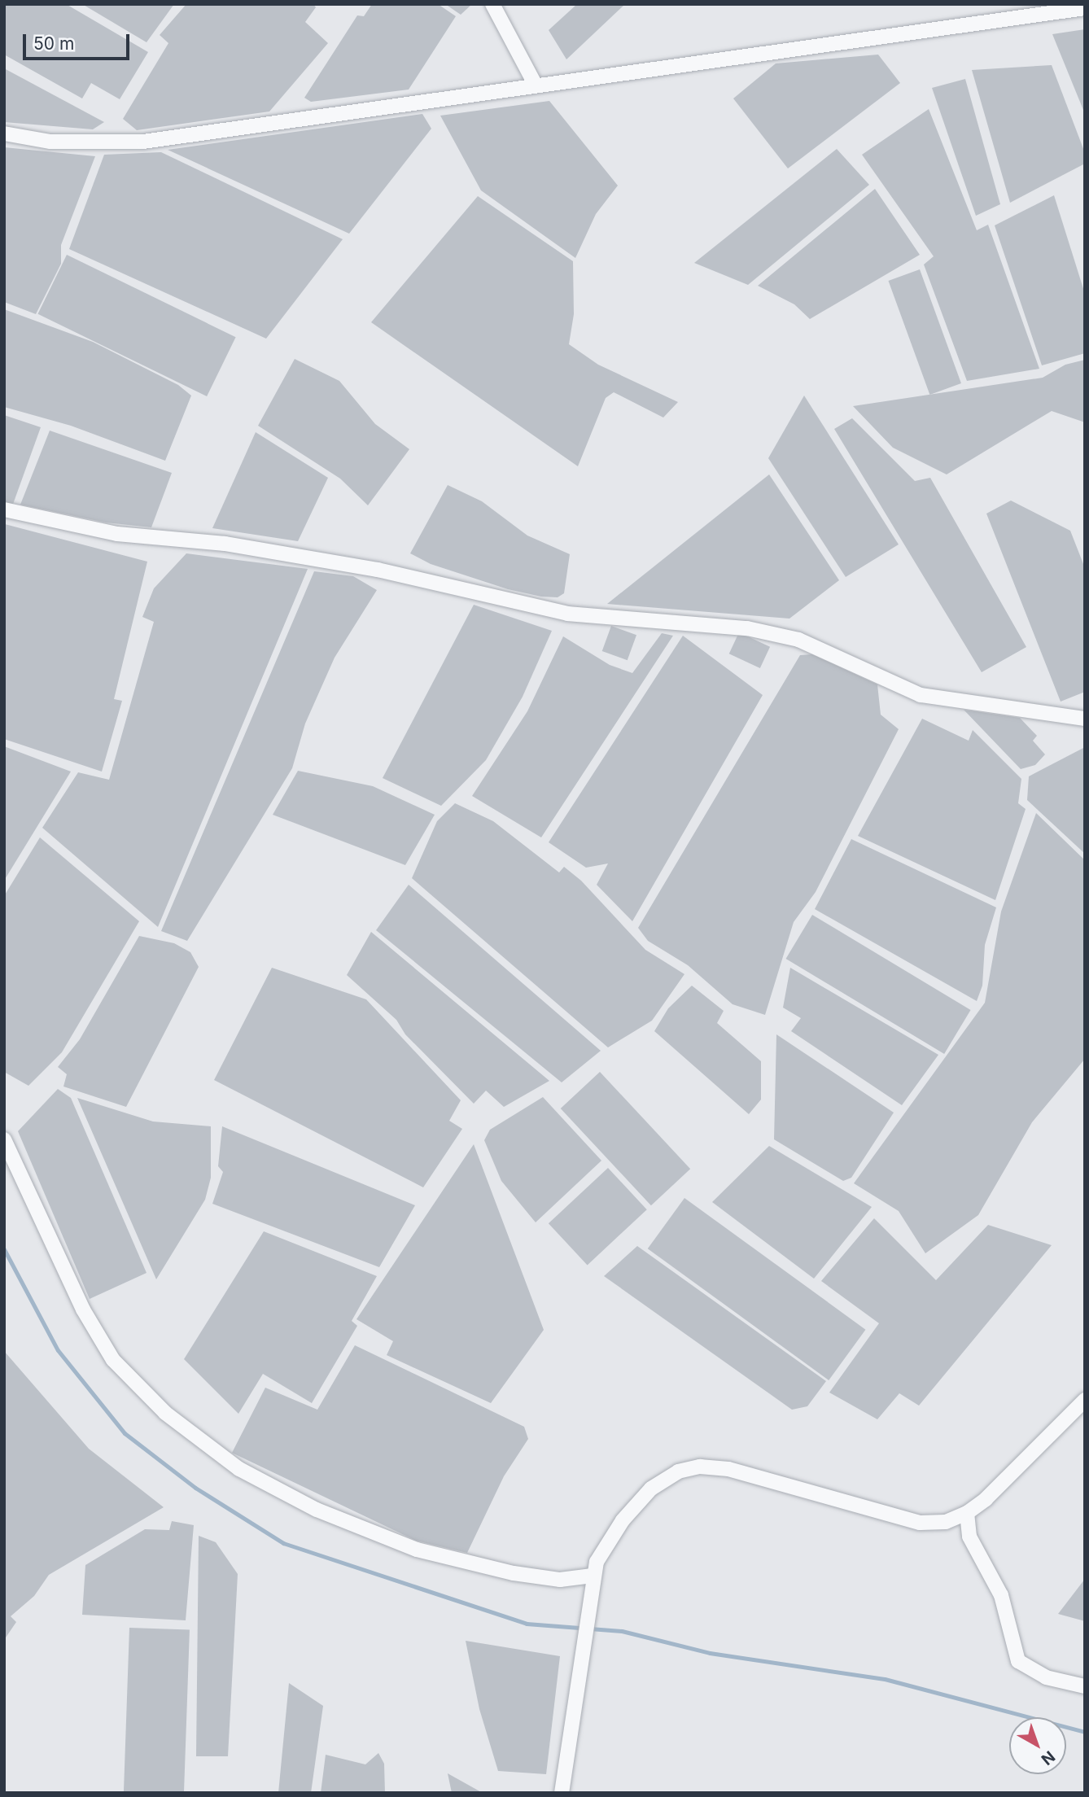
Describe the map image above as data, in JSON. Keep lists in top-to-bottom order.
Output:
{
  "scale_bar": "50 m",
  "north": "bottom right"
}
